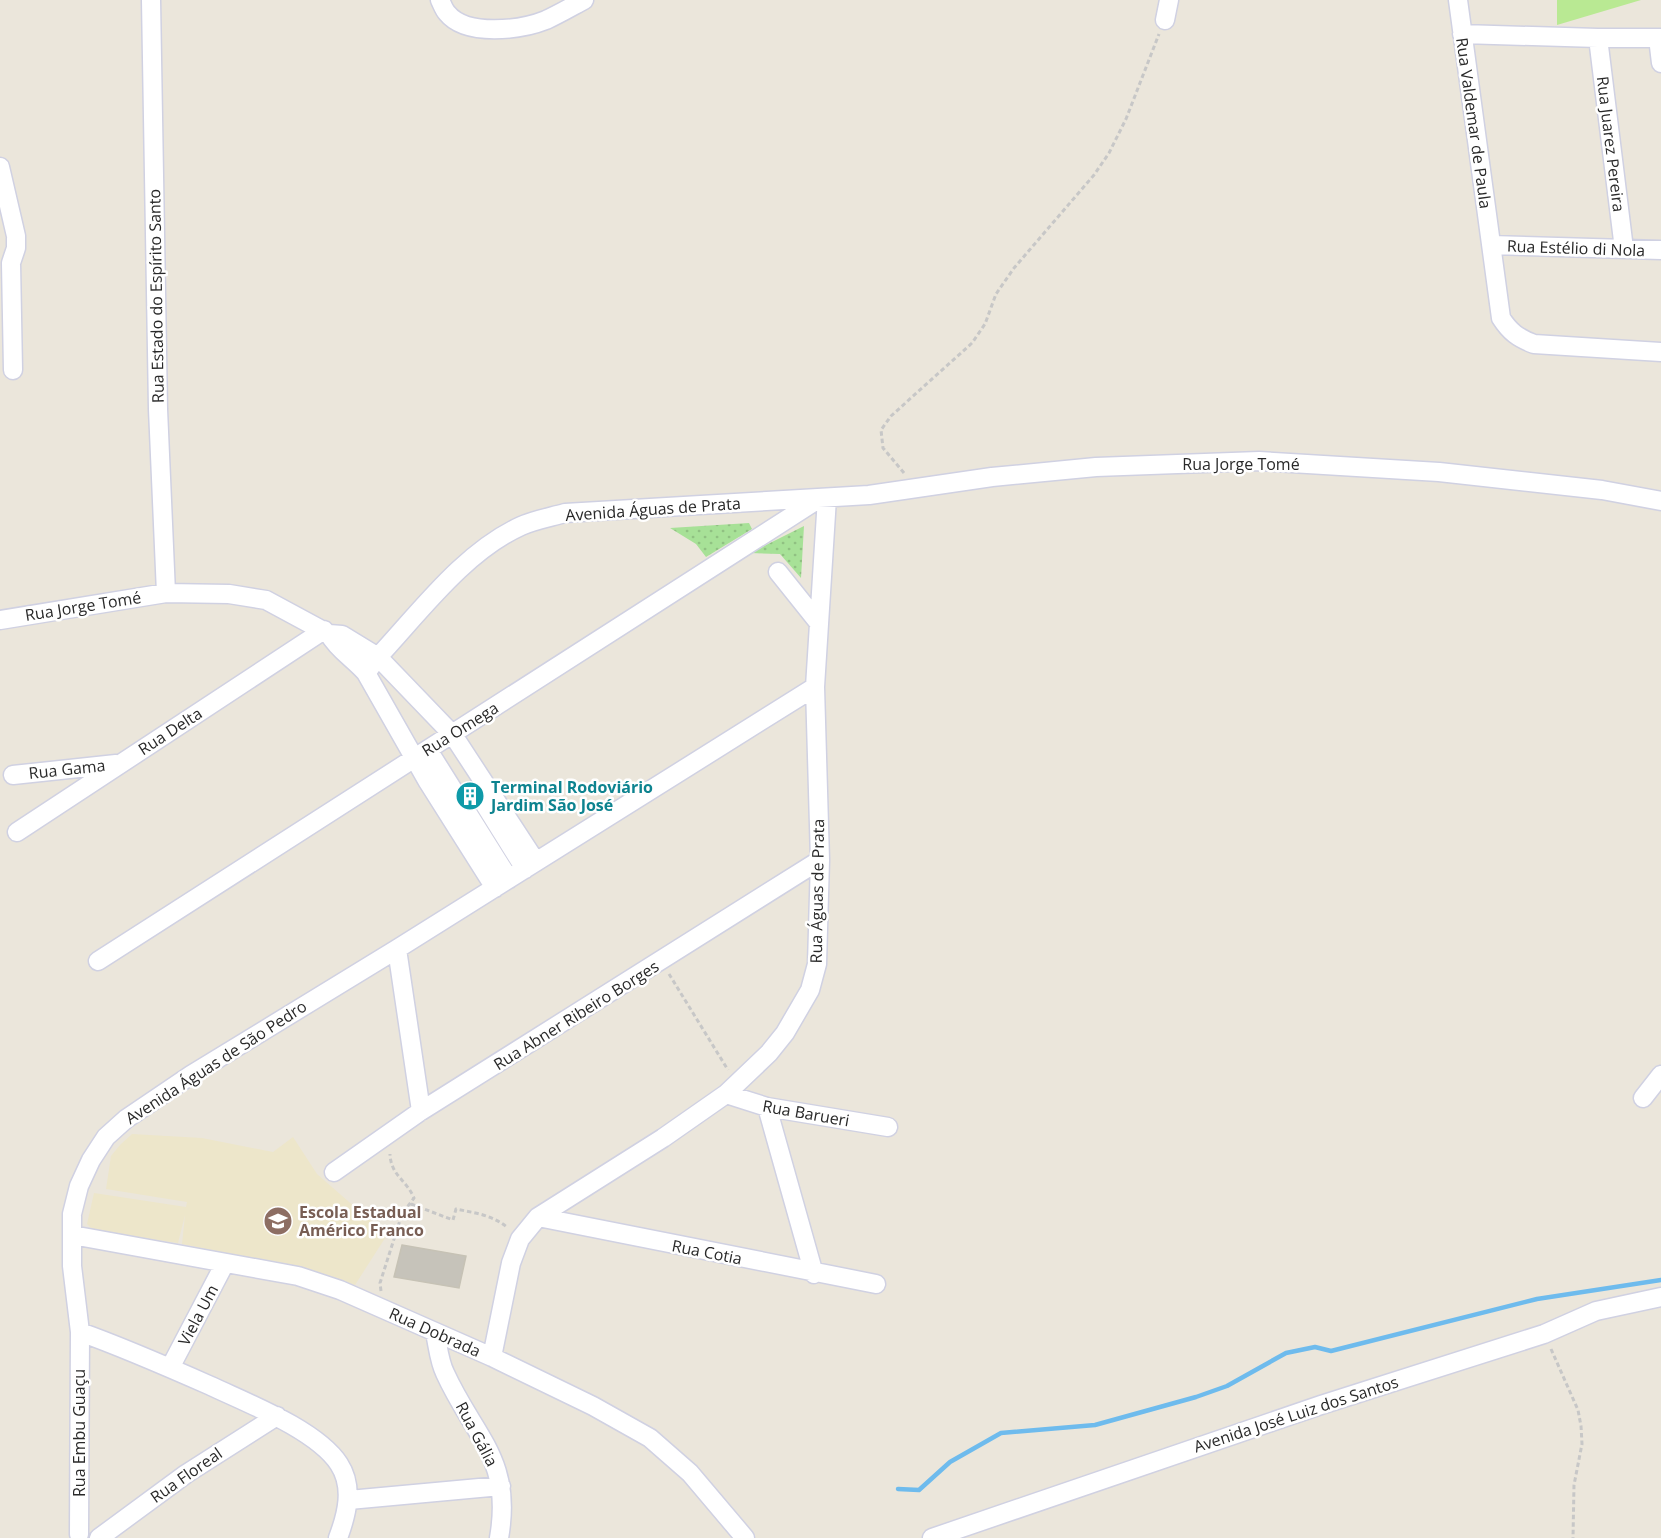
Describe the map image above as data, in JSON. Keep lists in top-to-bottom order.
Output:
{
  "streets": {
    "street": [
      "Rua Valdemar de Paula",
      "Rua Juarez Pereira",
      "Rua Estélio di Nola",
      "Rua Estado do Espírito Santo",
      "Rua Jorge Tomé",
      "Avenida Águas de Prata",
      "Rua Omega",
      "Rua Delta",
      "Rua Gama",
      "Rua Águas de Prata",
      "Rua Abner Ribeiro Borges",
      "Avenida Águas de São Pedro",
      "Rua Barueri",
      "Rua Cotia",
      "Viela Um",
      "Rua Dobrada",
      "Avenida José Luiz dos Santos",
      "Rua Embu Guaçu",
      "Rua Gália",
      "Rua Floreal"
    ]
  },
  "crossings": [
    ["Rua Valdemar de Paula", "Rua Estélio di Nola"],
    ["Rua Juarez Pereira", "Rua Estélio di Nola"],
    ["Rua Estado do Espírito Santo", "Rua Jorge Tomé"],
    ["Rua Jorge Tomé", "Avenida Águas de Prata"],
    ["Rua Jorge Tomé", "Rua Omega"],
    ["Rua Jorge Tomé", "Rua Águas de Prata"],
    ["Avenida Águas de Prata", "Rua Omega"],
    ["Avenida Águas de Prata", "Rua Águas de Prata"],
    ["Rua Omega", "Rua Águas de Prata"],
    ["Rua Delta", "Rua Gama"],
    ["Rua Águas de Prata", "Rua Abner Ribeiro Borges"],
    ["Rua Águas de Prata", "Avenida Águas de São Pedro"],
    ["Rua Águas de Prata", "Rua Barueri"],
    ["Rua Águas de Prata", "Rua Cotia"],
    ["Rua Águas de Prata", "Rua Dobrada"],
    ["Avenida Águas de São Pedro", "Rua Dobrada"],
    ["Avenida Águas de São Pedro", "Rua Embu Guaçu"],
    ["Viela Um", "Rua Dobrada"],
    ["Rua Dobrada", "Rua Gália"]
  ],
  "places": {
    "building": ["Terminal Rodoviário Jardim São José"],
    "school or university": ["Escola Estadual Américo Franco"]
  }
}
